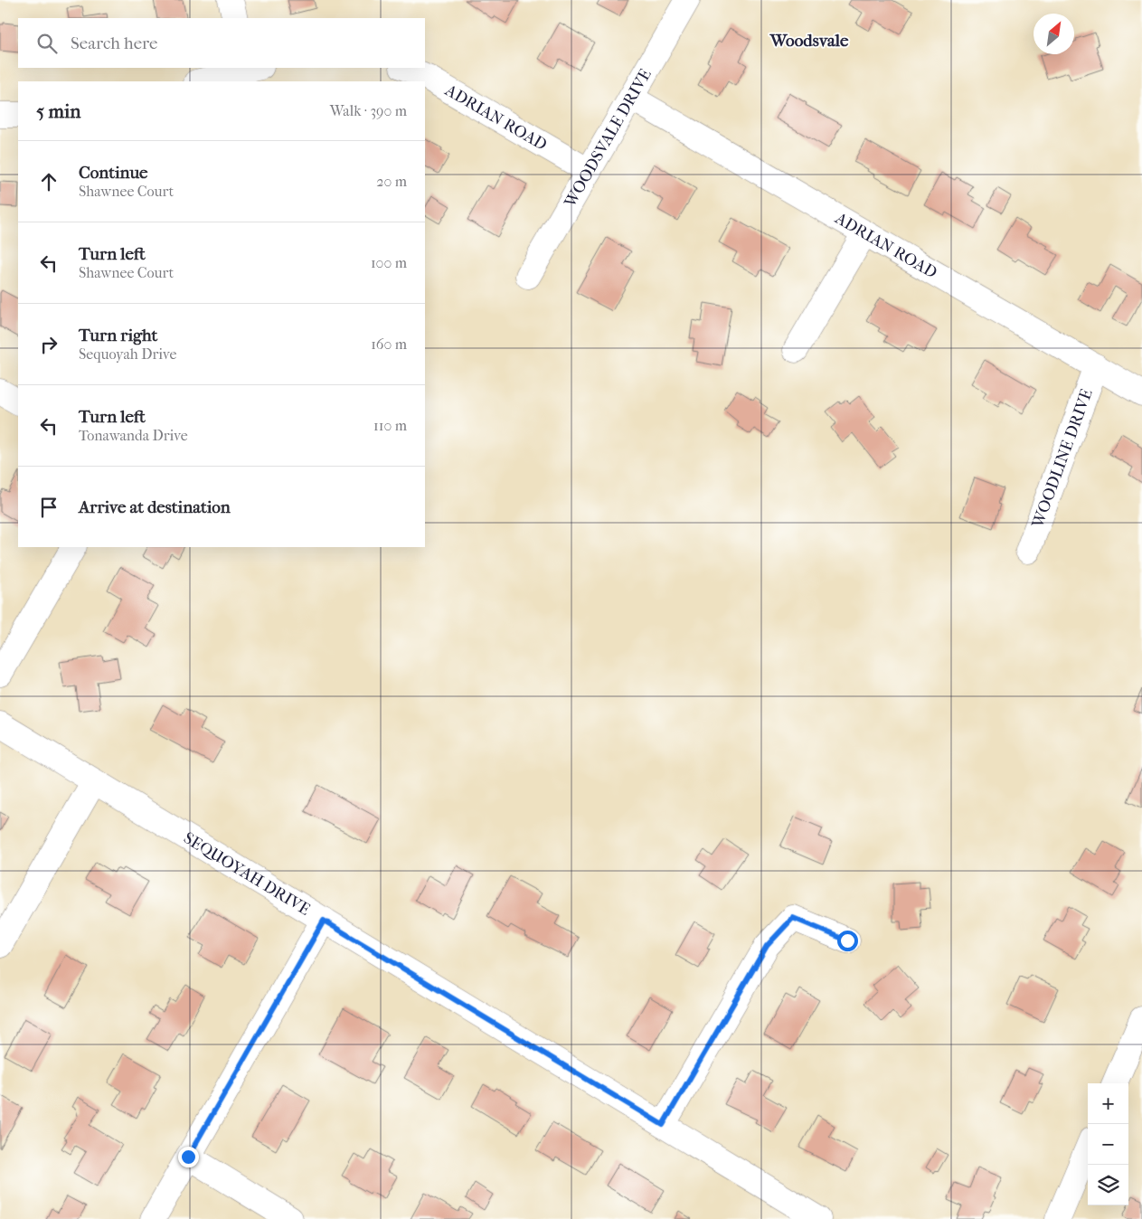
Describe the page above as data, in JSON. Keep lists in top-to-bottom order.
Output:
{
  "streets": {
    "street": [
      "ADRIAN ROAD",
      "WOODSVALE DRIVE",
      "WOODLINE DRIVE",
      "SEQUOYAH DRIVE"
    ]
  },
  "crossings": [
    ["ADRIAN ROAD", "WOODSVALE DRIVE"],
    ["ADRIAN ROAD", "WOODLINE DRIVE"]
  ],
  "districts": ["Woodsvale"],
  "north": "top right",
  "page": {
    "search": "Search here",
    "heading": ["5 min", "Walk · 390 m"],
    "list": [
      ["Continue", "Shawnee Court", "20 m"],
      ["Turn left", "Shawnee Court", "100 m"],
      ["Turn right", "Sequoyah Drive", "160 m"],
      ["Turn left", "Tonawanda Drive", "110 m"],
      "Arrive at destination"
    ],
    "map_buttons": ["+", "−"]
  }
}
